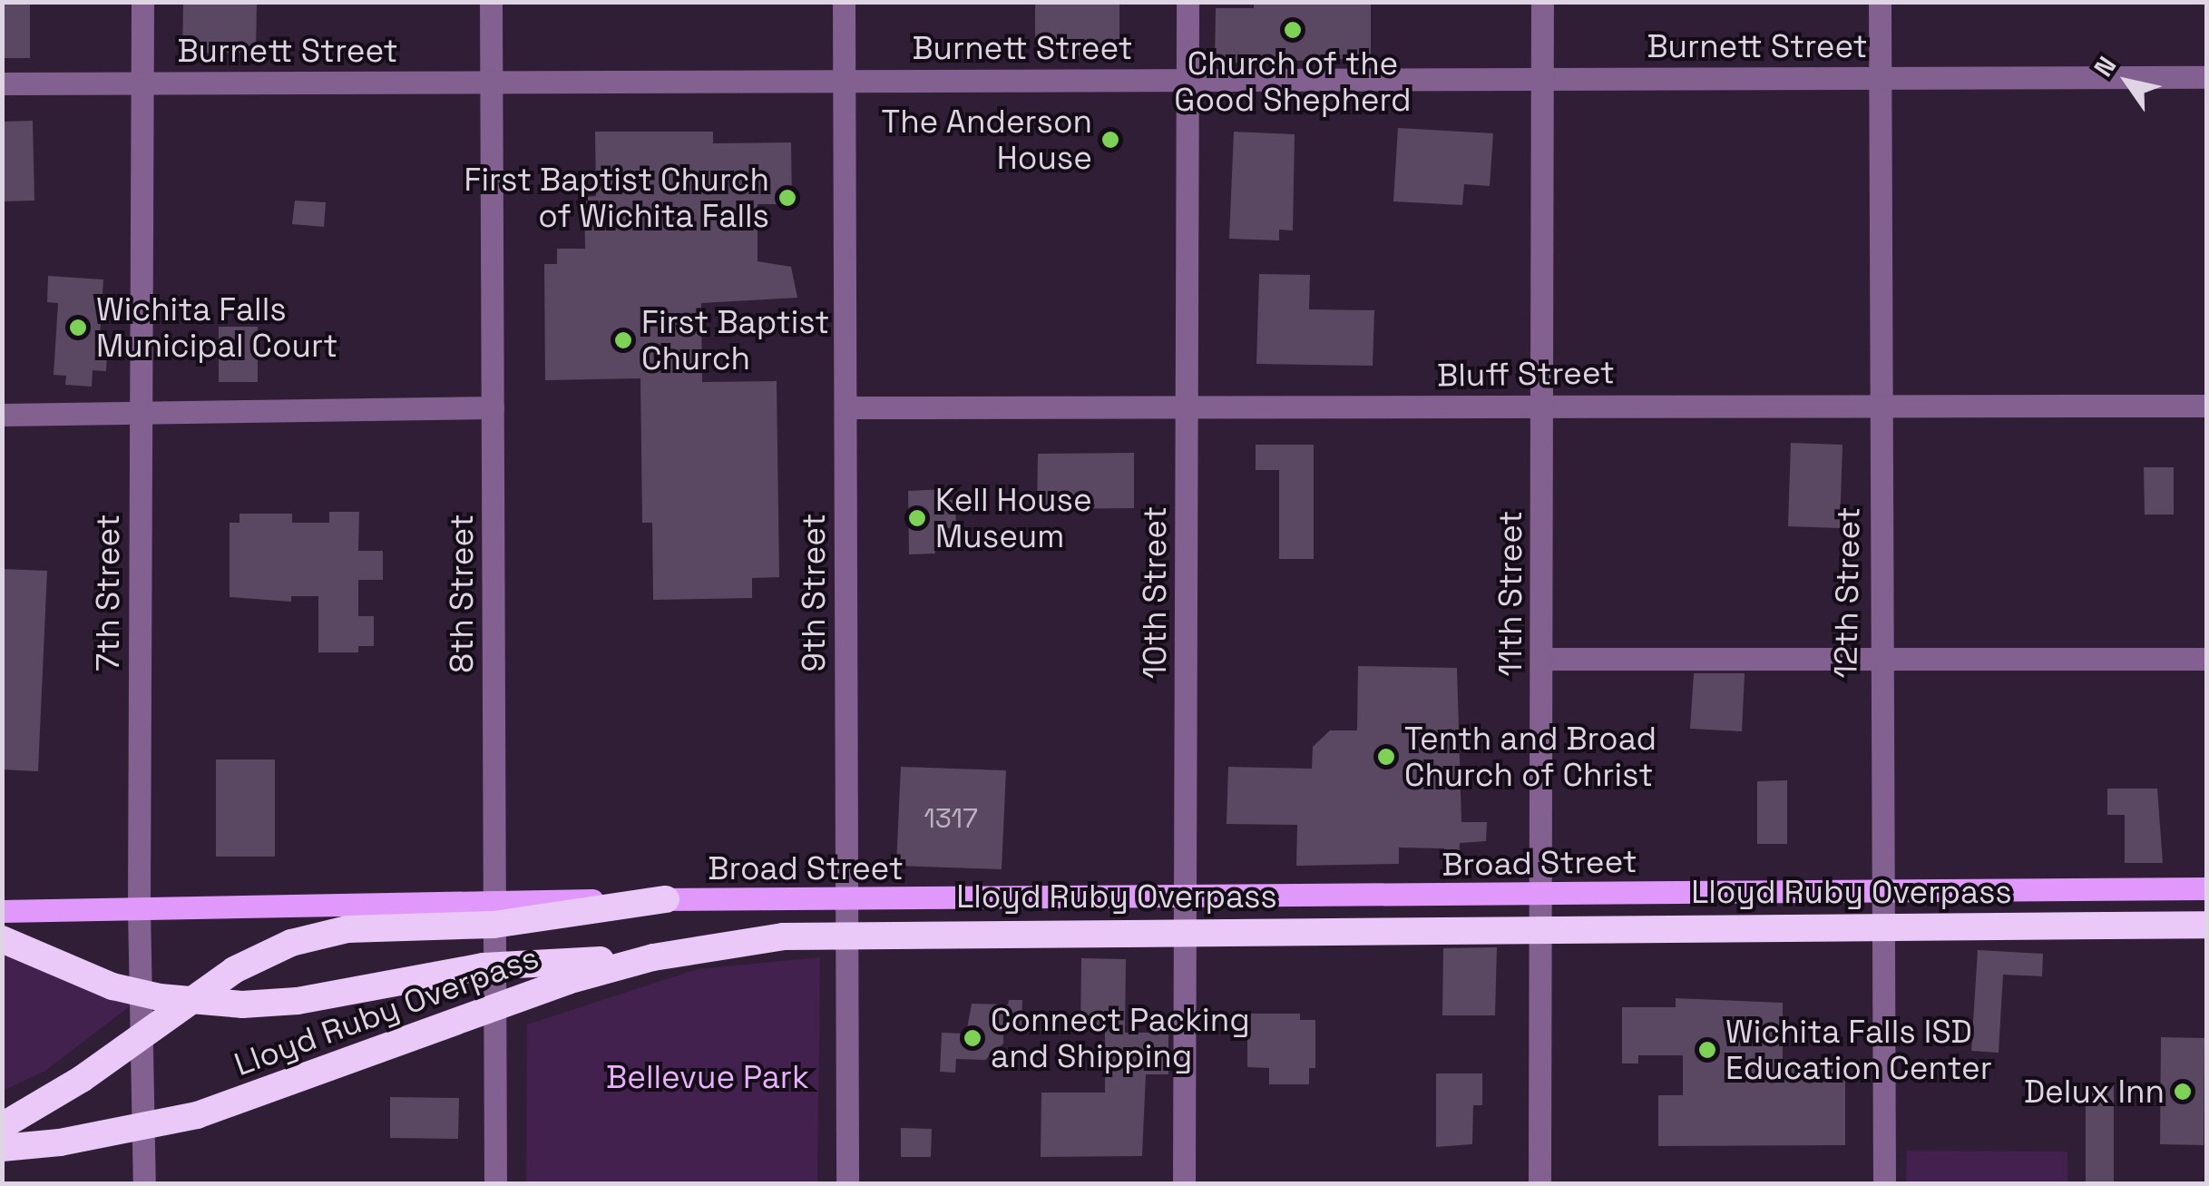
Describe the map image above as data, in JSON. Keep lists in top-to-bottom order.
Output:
{
  "streets": {
    "highway": ["Lloyd Ruby Overpass"],
    "main road": ["Broad Street"],
    "street": [
      "Burnett Street",
      "Bluff Street",
      "7th Street",
      "9th Street",
      "10th Street",
      "12th Street",
      "8th Street",
      "11th Street"
    ]
  },
  "crossings": [
    ["Burnett Street", "7th Street"],
    ["Burnett Street", "9th Street"],
    ["Burnett Street", "10th Street"],
    ["Burnett Street", "12th Street"],
    ["Burnett Street", "8th Street"],
    ["Burnett Street", "11th Street"],
    ["Bluff Street", "9th Street"],
    ["Bluff Street", "10th Street"],
    ["Bluff Street", "12th Street"],
    ["Bluff Street", "11th Street"],
    ["9th Street", "Broad Street"],
    ["10th Street", "Broad Street"],
    ["12th Street", "Broad Street"],
    ["11th Street", "Broad Street"]
  ],
  "parks": ["Bellevue Park"],
  "places": [
    "Church of the Good Shepherd",
    "The Anderson House",
    "First Baptist Church of Wichita Falls",
    "Wichita Falls Municipal Court",
    "First Baptist Church",
    "Kell House Museum",
    "Tenth and Broad Church of Christ",
    "Connect Packing and Shipping",
    "Wichita Falls ISD Education Center",
    "Delux Inn"
  ],
  "house_numbers": ["1317"],
  "north": "top left"
}
